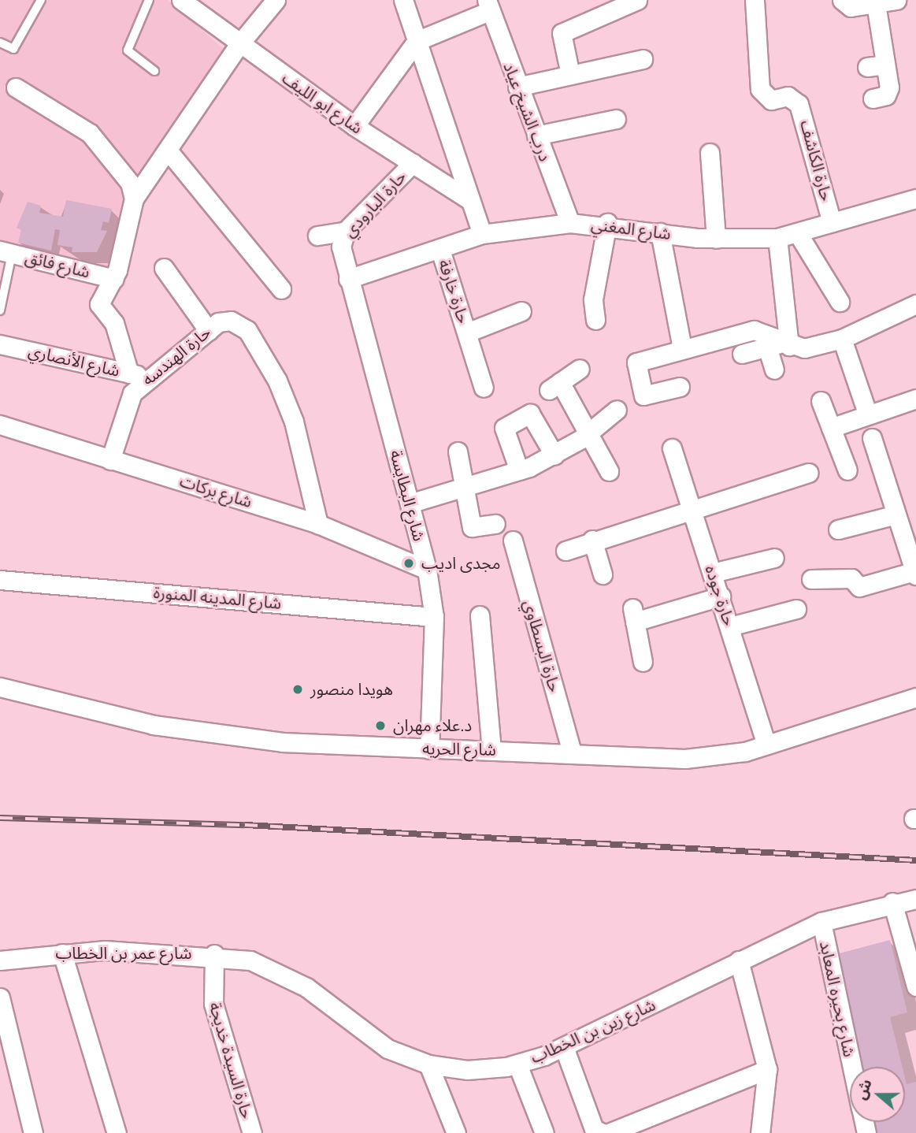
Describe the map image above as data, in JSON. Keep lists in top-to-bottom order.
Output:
{
  "streets": {
    "street": [
      "شارع ابو الليف",
      "درب الشيخ عياد",
      "حارة الكاشف",
      "حارة البارودي",
      "شارع المغني",
      "شارع فائق",
      "حارة خارفة",
      "حارة الهندسه",
      "شارع الأنصاري",
      "شارع بركات",
      "شارع البطايسة",
      "حارة جوده",
      "شارع المدينه المنورة",
      "حارة البسطاوي",
      "شارع الحريه",
      "شارع عمر بن الخطاب",
      "شارع بحيره المعابد",
      "شارع زين بن الخطاب",
      "حارة السيدة خديجة"
    ]
  },
  "crossings": [
    ["شارع ابو الليف", "حارة البارودي"],
    ["درب الشيخ عياد", "شارع المغني"],
    ["حارة الكاشف", "شارع المغني"],
    ["حارة البارودي", "شارع المغني"],
    ["حارة البارودي", "شارع البطايسة"],
    ["شارع المغني", "حارة خارفة"],
    ["شارع المغني", "شارع البطايسة"],
    ["حارة الهندسه", "شارع الأنصاري"],
    ["حارة الهندسه", "شارع بركات"],
    ["شارع بركات", "شارع البطايسة"],
    ["شارع البطايسة", "شارع المدينه المنورة"],
    ["شارع البطايسة", "شارع الحريه"],
    ["حارة جوده", "شارع الحريه"],
    ["حارة البسطاوي", "شارع الحريه"],
    ["شارع عمر بن الخطاب", "شارع زين بن الخطاب"],
    ["شارع عمر بن الخطاب", "حارة السيدة خديجة"],
    ["شارع بحيره المعابد", "شارع زين بن الخطاب"],
    ["شارع زين بن الخطاب", "حارة السيدة خديجة"]
  ],
  "places": ["مجدى اديب", "هويدا منصور", "د.علاء مهران"],
  "north": "left"
}
